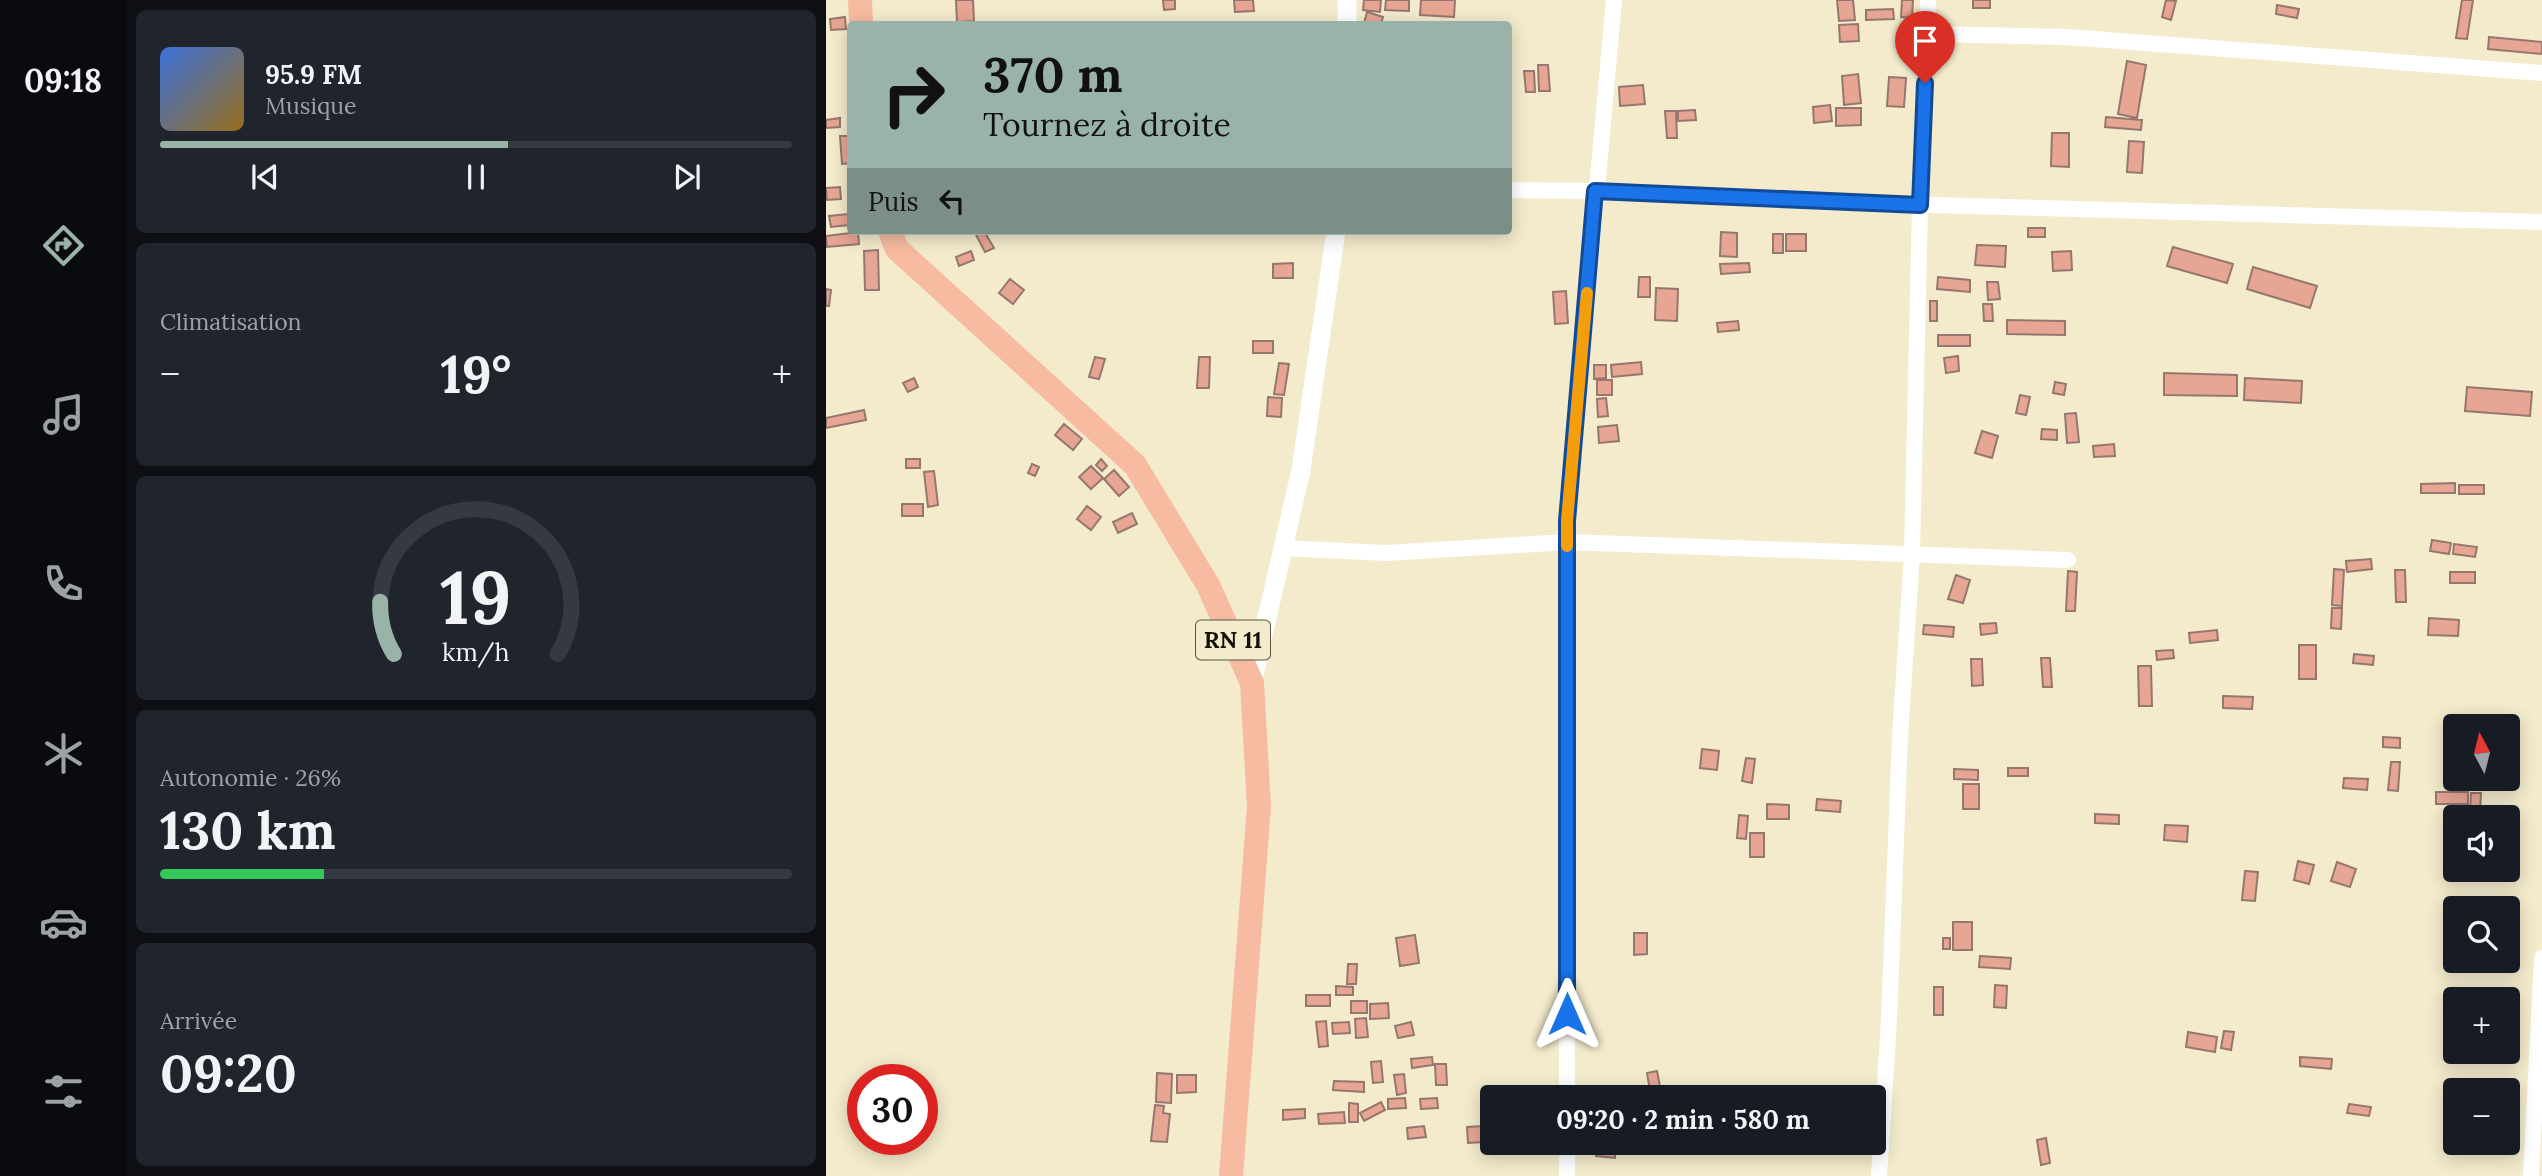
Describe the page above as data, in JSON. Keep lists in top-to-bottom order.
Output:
{
  "streets": {
    "main road": ["RN 11"]
  },
  "north": "top",
  "page": {
    "tabs": "09:18",
    "turn": ["370 m", "Tournez à droite"],
    "song": ["95.9 FM", "Musique"],
    "then": "Puis",
    "tile": [
      "Climatisation",
      ["Autonomie · 26%", "130 km"],
      ["Arrivée", "09:20"]
    ],
    "heat": ["−", "19°", "+"],
    "map_buttons": ["+", "−"],
    "limit": "30",
    "trip": "09:20 · 2 min · 580 m",
    "gauge": ["19", "km/h"]
  }
}
